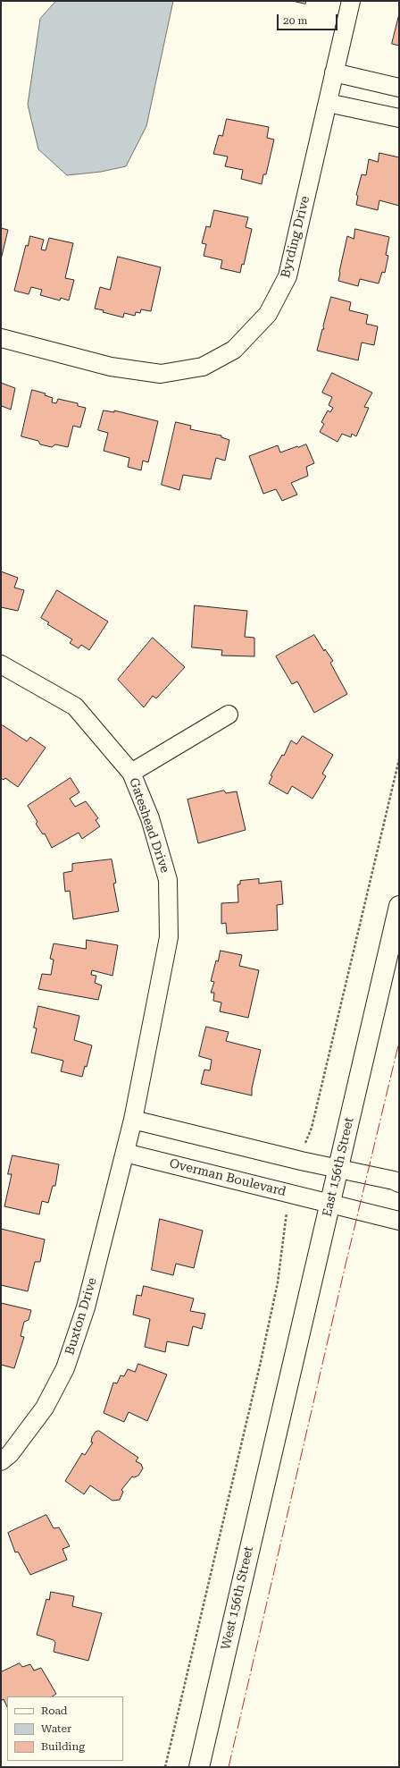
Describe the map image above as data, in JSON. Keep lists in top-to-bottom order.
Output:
{
  "streets": {
    "street": [
      "Byrding Drive",
      "Gateshead Drive",
      "East 156th Street",
      "Overman Boulevard",
      "Buxton Drive",
      "West 156th Street"
    ]
  },
  "crossings": [
    ["Gateshead Drive", "Overman Boulevard"],
    ["Gateshead Drive", "Buxton Drive"],
    ["East 156th Street", "Overman Boulevard"],
    ["East 156th Street", "West 156th Street"],
    ["Overman Boulevard", "Buxton Drive"]
  ],
  "legend": ["Road", "Water", "Building"],
  "scale_bar": "20 m"
}
